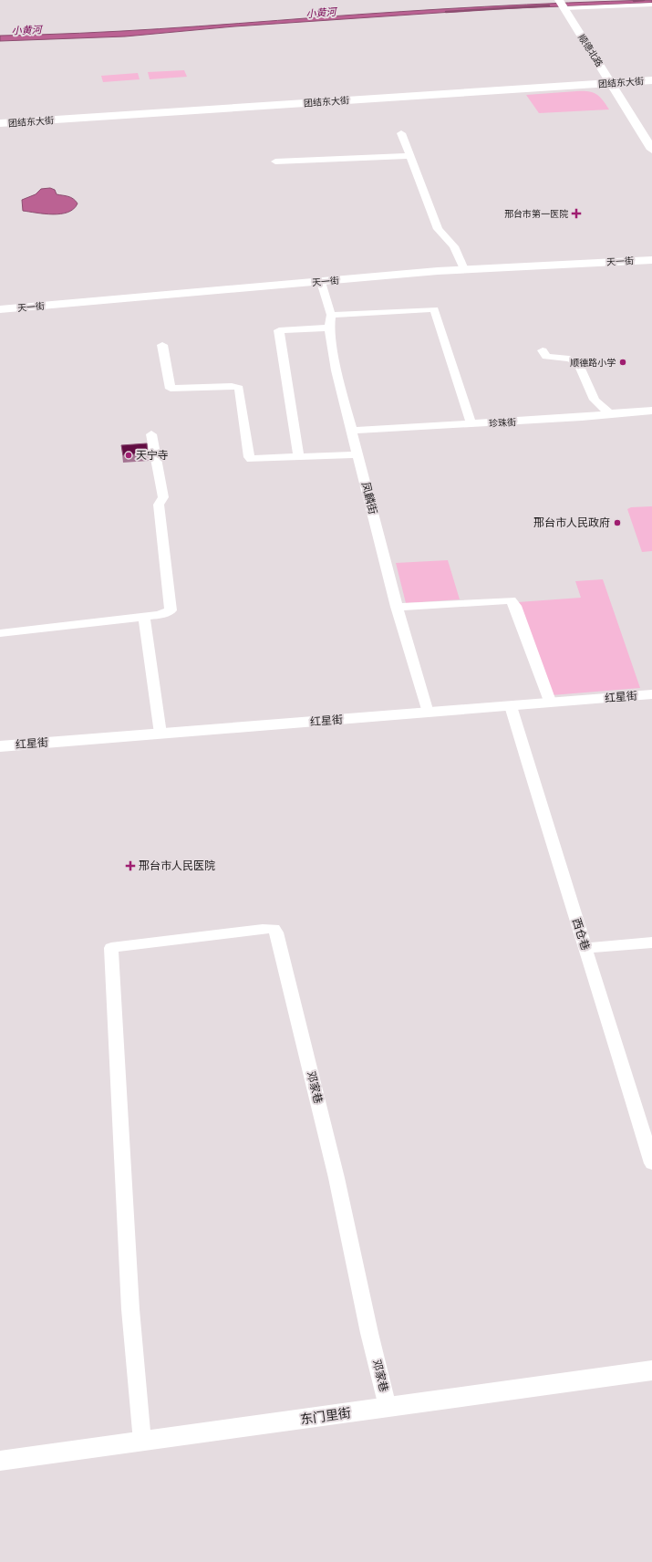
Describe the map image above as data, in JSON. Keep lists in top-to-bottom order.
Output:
{
  "streets": {
    "main road": ["团结东大街"],
    "street": [
      "顺德北路",
      "天一街",
      "珍珠街",
      "凤麟街",
      "红星街",
      "西仓巷",
      "邓家巷",
      "东门里街"
    ]
  },
  "crossings": [
    ["顺德北路", "团结东大街"],
    ["天一街", "凤麟街"],
    ["珍珠街", "凤麟街"],
    ["凤麟街", "红星街"],
    ["红星街", "西仓巷"],
    ["邓家巷", "东门里街"]
  ],
  "water": ["小黄河"],
  "places": {
    "health": ["邢台市第一医院", "邢台市人民医院"],
    "other": ["顺德路小学", "天宁寺", "邢台市人民政府"]
  }
}
